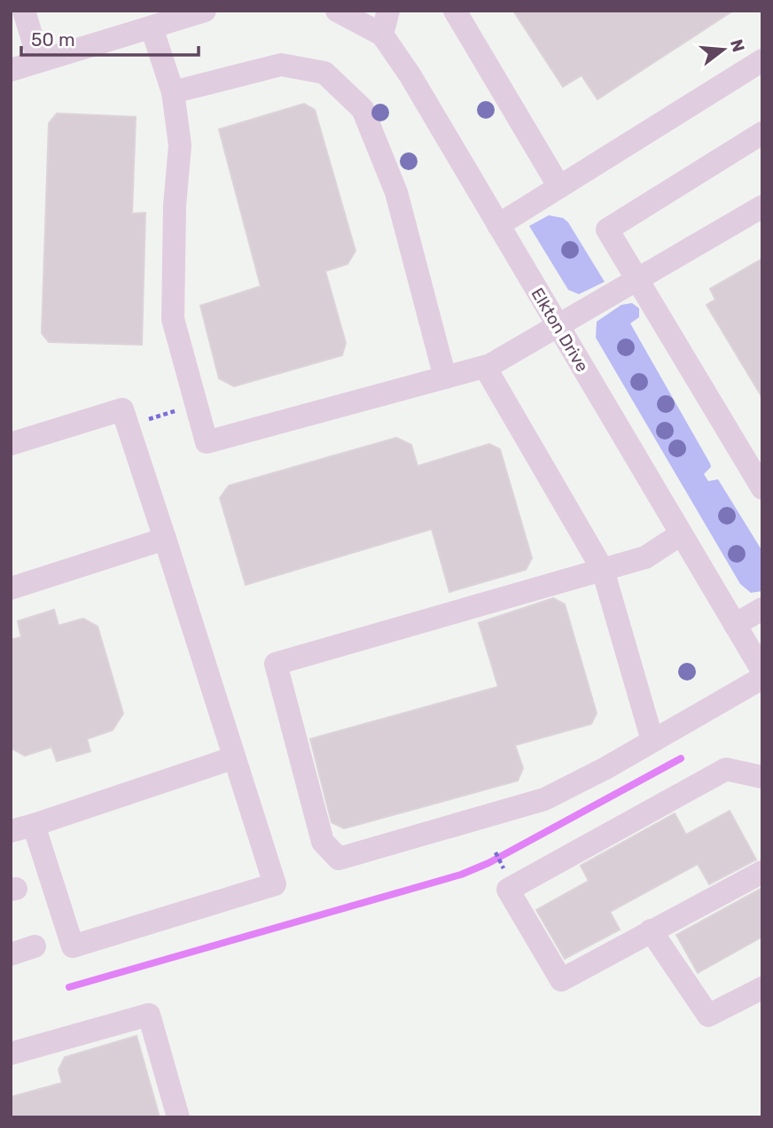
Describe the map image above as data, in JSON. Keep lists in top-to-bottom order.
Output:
{
  "streets": {
    "street": ["Elkton Drive"]
  },
  "scale_bar": "50 m",
  "north": "right"
}
